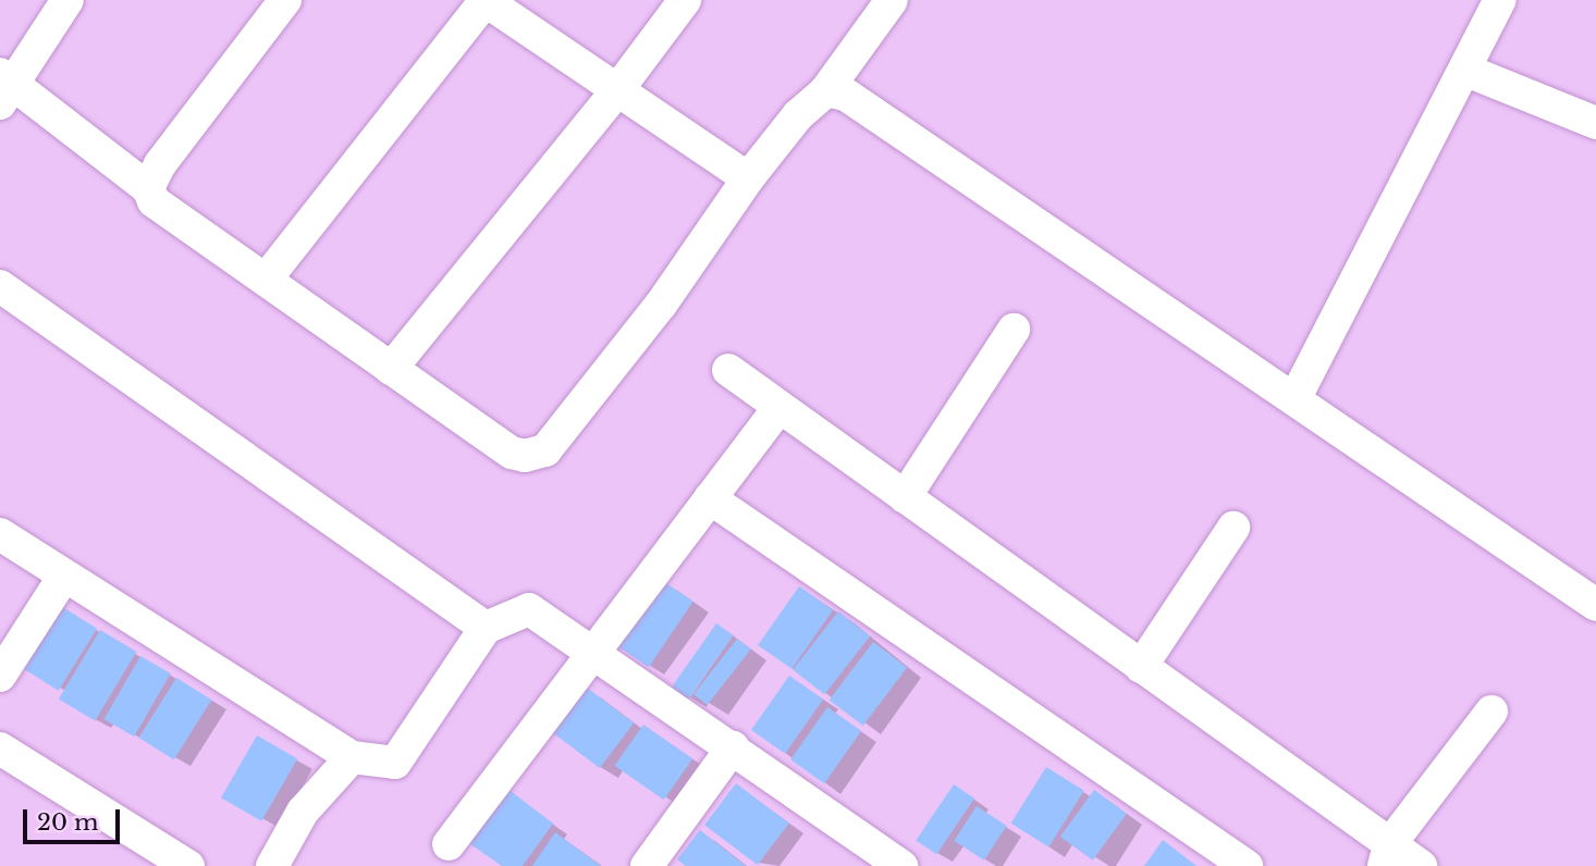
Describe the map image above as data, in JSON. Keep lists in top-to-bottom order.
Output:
{
  "scale_bar": "20 m"
}
